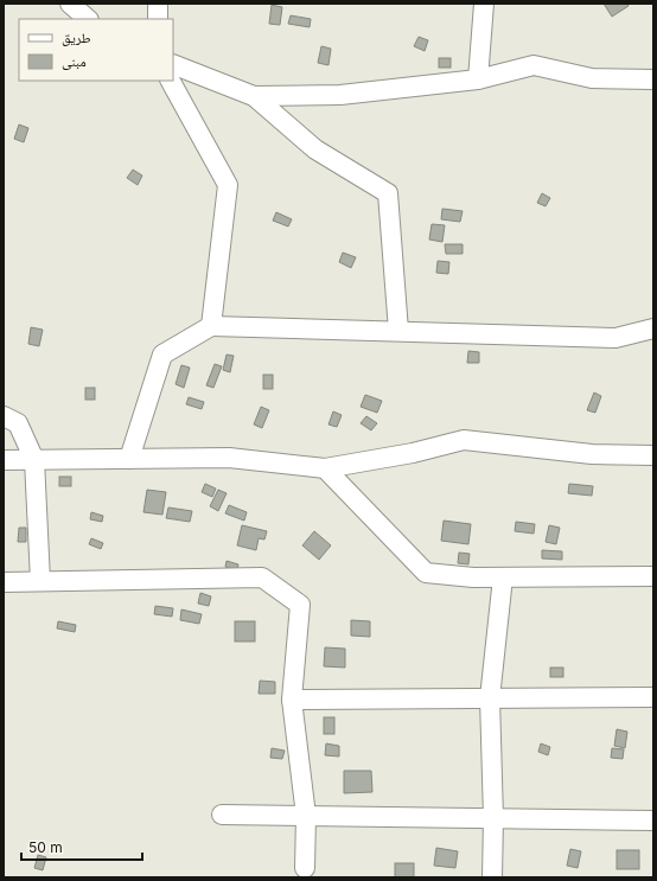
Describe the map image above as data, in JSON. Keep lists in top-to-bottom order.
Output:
{
  "legend": ["طريق", "مبنى"],
  "scale_bar": "50 m"
}
